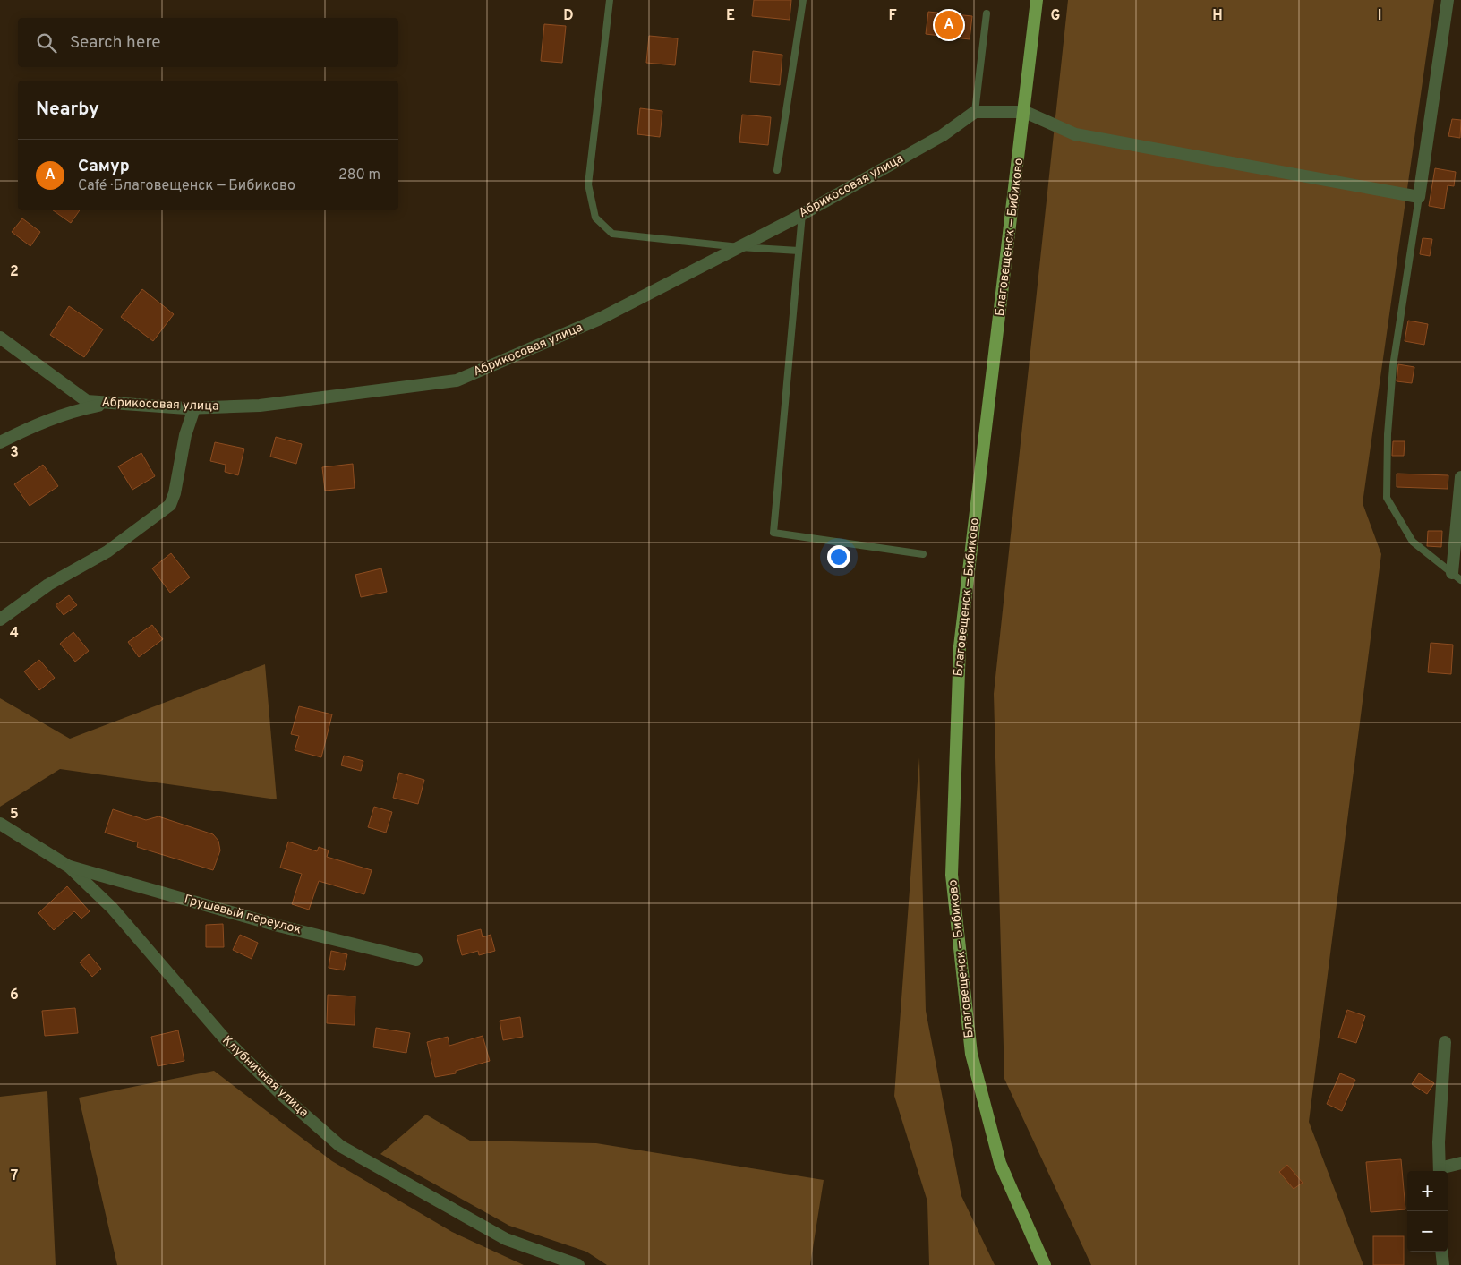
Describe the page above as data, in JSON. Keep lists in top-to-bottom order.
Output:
{
  "streets": {
    "main road": ["Благовещенск — Бибиково"],
    "street": ["Абрикосовая улица", "Грушевый переулок", "Клубничная улица"]
  },
  "crossings": [
    ["Грушевый переулок", "Клубничная улица"]
  ],
  "page": {
    "pins": "A",
    "search": "Search here",
    "heading": "Nearby",
    "list": [
      {
        "mark": "A",
        "name": "Самур",
        "note": "Café · Благовещенск — Бибиково",
        "value": "280 m"
      }
    ],
    "map_buttons": ["+", "−"]
  },
  "grid": {
    "columns": [
      "D",
      "E",
      "F",
      "G",
      "H",
      "I"
    ],
    "rows": [
      "2",
      "3",
      "4",
      "5",
      "6",
      "7"
    ]
  }
}
